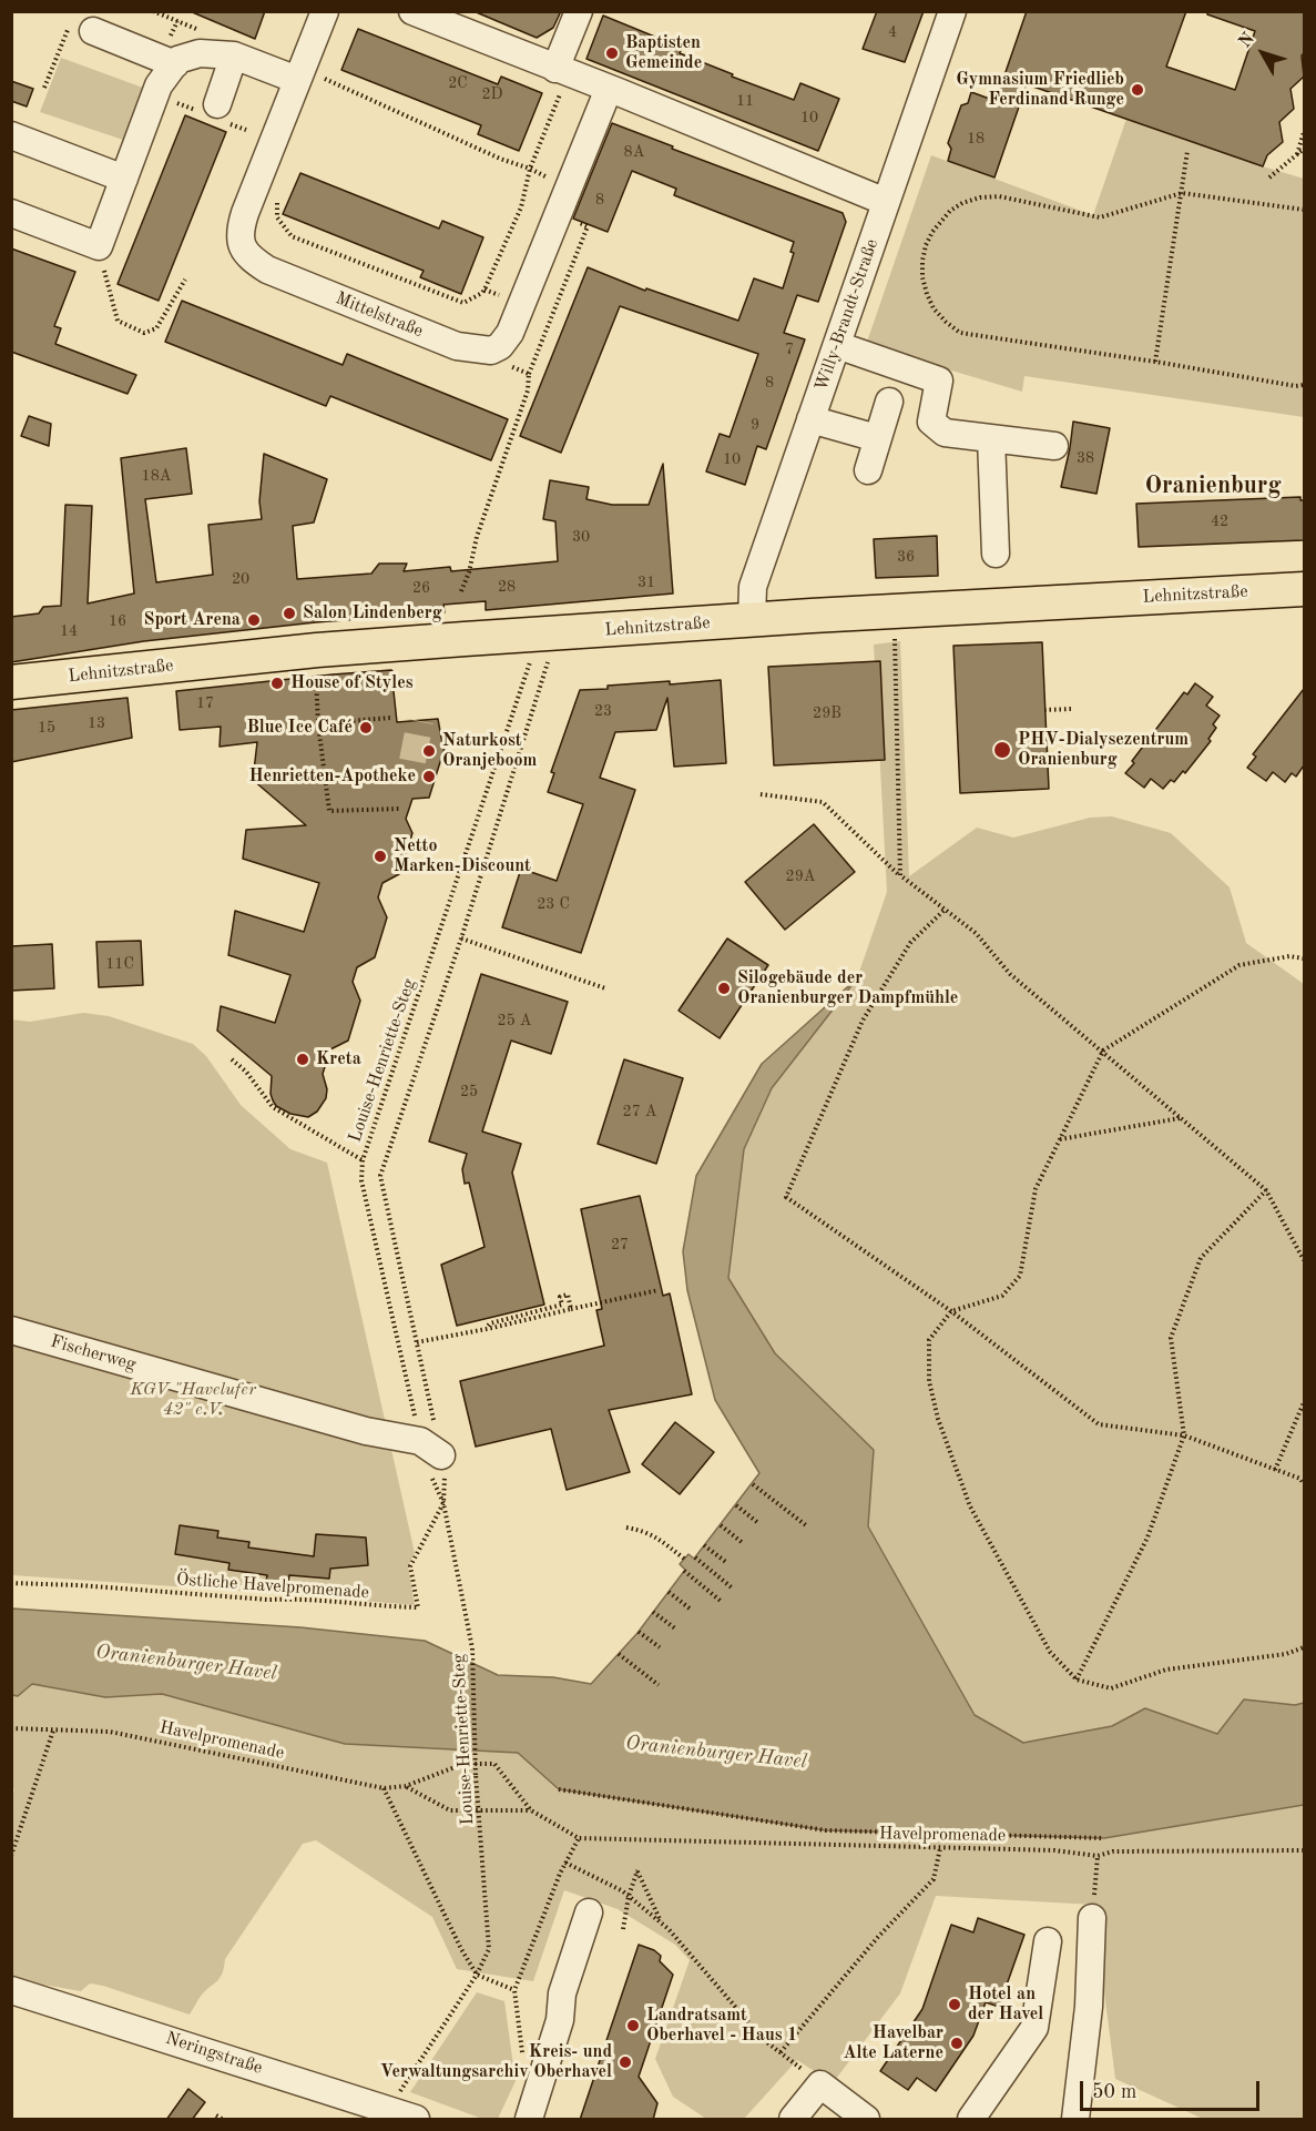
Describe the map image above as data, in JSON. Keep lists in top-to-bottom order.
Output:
{
  "streets": {
    "main road": ["Lehnitzstraße"],
    "street": [
      "Mittelstraße",
      "Willy-Brandt-Straße",
      "Fischerweg",
      "Neringstraße"
    ],
    "path": ["Louise-Henriette-Steg", "Östliche Havelpromenade", "Havelpromenade"]
  },
  "crossings": [
    ["Willy-Brandt-Straße", "Lehnitzstraße"],
    ["Lehnitzstraße", "Louise-Henriette-Steg"],
    ["Louise-Henriette-Steg", "Fischerweg"],
    ["Louise-Henriette-Steg", "Östliche Havelpromenade"],
    ["Louise-Henriette-Steg", "Neringstraße"]
  ],
  "districts": ["Oranienburg"],
  "water": ["Oranienburger Havel"],
  "parks": ["KGV \"Havelufer 42\" e.V."],
  "places": [
    "Baptisten Gemeinde",
    "Gymnasium Friedlieb Ferdinand Runge",
    "Salon Lindenberg",
    "Sport Arena",
    "House of Styles",
    "Blue Ice Café",
    "PHV-Dialysezentrum Oranienburg",
    "Naturkost Oranjeboom",
    "Henrietten-Apotheke",
    "Netto Marken-Discount",
    "Silogebäude der Oranienburger Dampfmühle",
    "Kreta",
    "Hotel an der Havel",
    "Landratsamt Oberhavel - Haus 1",
    "Havelbar Alte Laterne",
    "Kreis- und Verwaltungsarchiv Oberhavel"
  ],
  "house_numbers": [
    "4",
    "2C",
    "2D",
    "11",
    "10",
    "18",
    "8A",
    "8",
    "7",
    "8",
    "9",
    "38",
    "10",
    "18A",
    "42",
    "30",
    "36",
    "20",
    "31",
    "28",
    "26",
    "16",
    "14",
    "17",
    "23",
    "29B",
    "13",
    "15",
    "29A",
    "23 C",
    "11C",
    "25 A",
    "25",
    "27 A",
    "27"
  ],
  "scale_bar": "50 m",
  "north": "top left"
}
